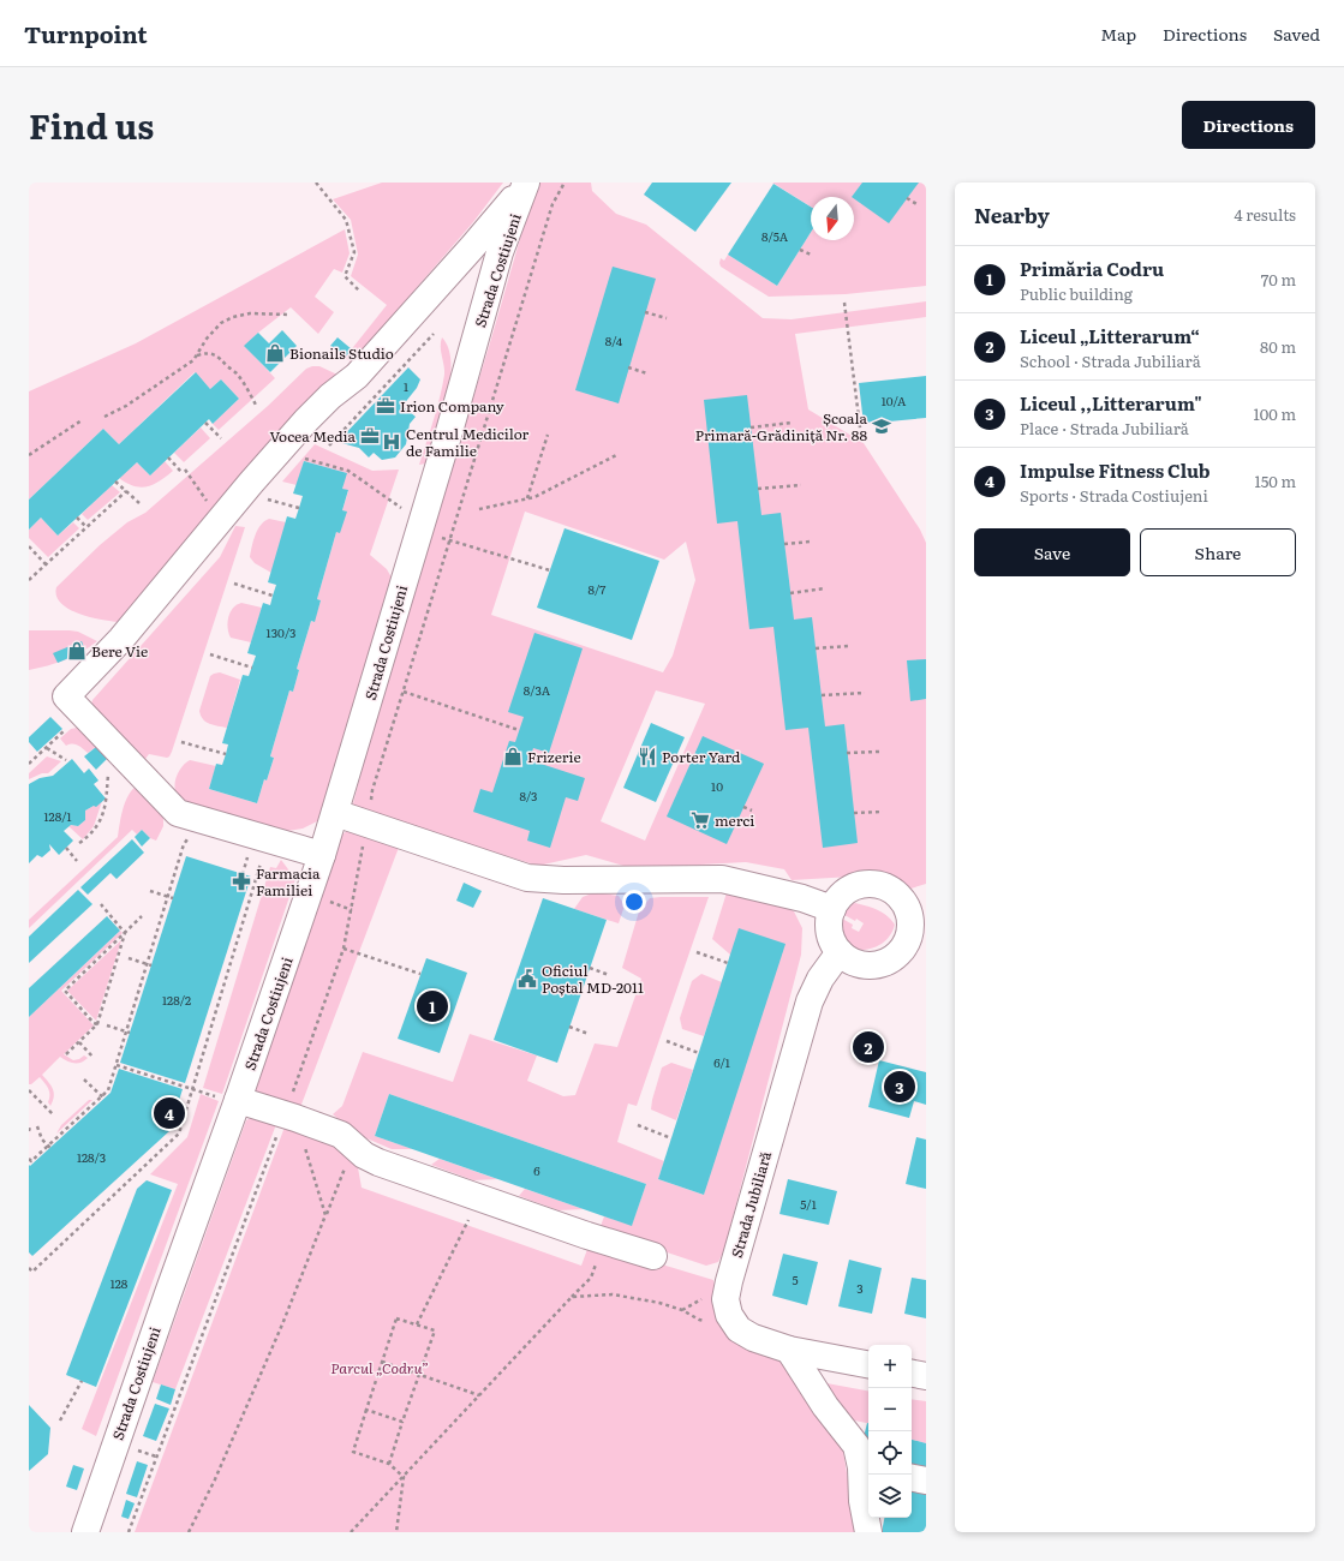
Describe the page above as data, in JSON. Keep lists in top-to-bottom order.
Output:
{
  "streets": {
    "street": ["Strada Costiujeni", "Strada Jubiliară"]
  },
  "parks": ["Parcul „Codru”"],
  "places": {
    "shop": ["Bionails Studio", "Bere Vie", "Frizerie"],
    "office": ["Irion Company", "Vocea Media"],
    "school or university": ["Școala Primară-Grădiniță Nr. 88"],
    "hospital": ["Centrul Medicilor de Familie"],
    "restaurant": ["Porter Yard"],
    "supermarket": ["merci"],
    "pharmacy": ["Farmacia Familiei"],
    "public building": ["Oficiul Poștal MD-2011"]
  },
  "house_numbers": [
    "8/5A",
    "8/4",
    "1",
    "10/A",
    "8/7",
    "130/3",
    "8/3A",
    "10",
    "8/3",
    "128/1",
    "128/2",
    "6/1",
    "128/3",
    "6",
    "5/1",
    "5",
    "128",
    "3"
  ],
  "north": "bottom",
  "page": {
    "header": "Turnpoint",
    "nav": ["Map", "Directions", "Saved"],
    "title": "Find us",
    "buttons": [
      "Directions",
      ["Save", "Share"]
    ],
    "heading": ["Nearby", "4 results"],
    "list": [
      {
        "mark": "1",
        "name": "Primăria Codru",
        "note": "Public building",
        "value": "70 m"
      },
      {
        "mark": "2",
        "name": "Liceul „Litterarum“",
        "note": "School · Strada Jubiliară",
        "value": "80 m"
      },
      {
        "mark": "3",
        "name": "Liceul ,,Litterarum\"",
        "note": "Place · Strada Jubiliară",
        "value": "100 m"
      },
      {
        "mark": "4",
        "name": "Impulse Fitness Club",
        "note": "Sports · Strada Costiujeni",
        "value": "150 m"
      }
    ],
    "pins": [
      "1",
      "2",
      "3",
      "4"
    ],
    "map_buttons": ["+", "−"]
  }
}
